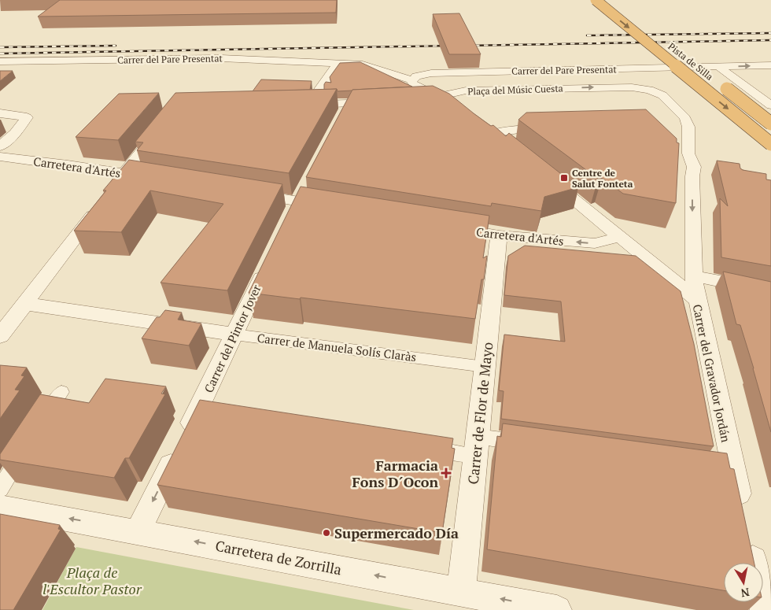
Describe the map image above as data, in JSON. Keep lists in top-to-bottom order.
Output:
{
  "streets": {
    "highway": ["Pista de Silla"],
    "street": [
      "Carrer del Pare Presentat",
      "Plaça del Músic Cuesta",
      "Carretera d'Artés",
      "Carrer del Pintor Jover",
      "Carrer de Manuela Solís Claràs",
      "Carrer del Gravador Jordán",
      "Carrer de Flor de Mayo",
      "Carretera de Zorrilla"
    ]
  },
  "crossings": [
    ["Carrer del Pare Presentat", "Plaça del Músic Cuesta"],
    ["Carretera d'Artés", "Carrer del Gravador Jordán"],
    ["Carretera d'Artés", "Carrer de Flor de Mayo"],
    ["Carrer del Pintor Jover", "Carrer de Manuela Solís Claràs"],
    ["Carrer del Pintor Jover", "Carretera de Zorrilla"],
    ["Carrer de Manuela Solís Claràs", "Carrer de Flor de Mayo"],
    ["Carrer de Flor de Mayo", "Carretera de Zorrilla"]
  ],
  "one_way": ["Plaça del Músic Cuesta", "Carretera d'Artés", "Carretera de Zorrilla"],
  "parks": ["Plaça de l'Escultor Pastor"],
  "places": {
    "transit": ["Centre de Salut Fonteta"],
    "health": ["Farmacia Fons D´Ocon"],
    "other": ["Supermercado Día"]
  },
  "north": "bottom"
}
